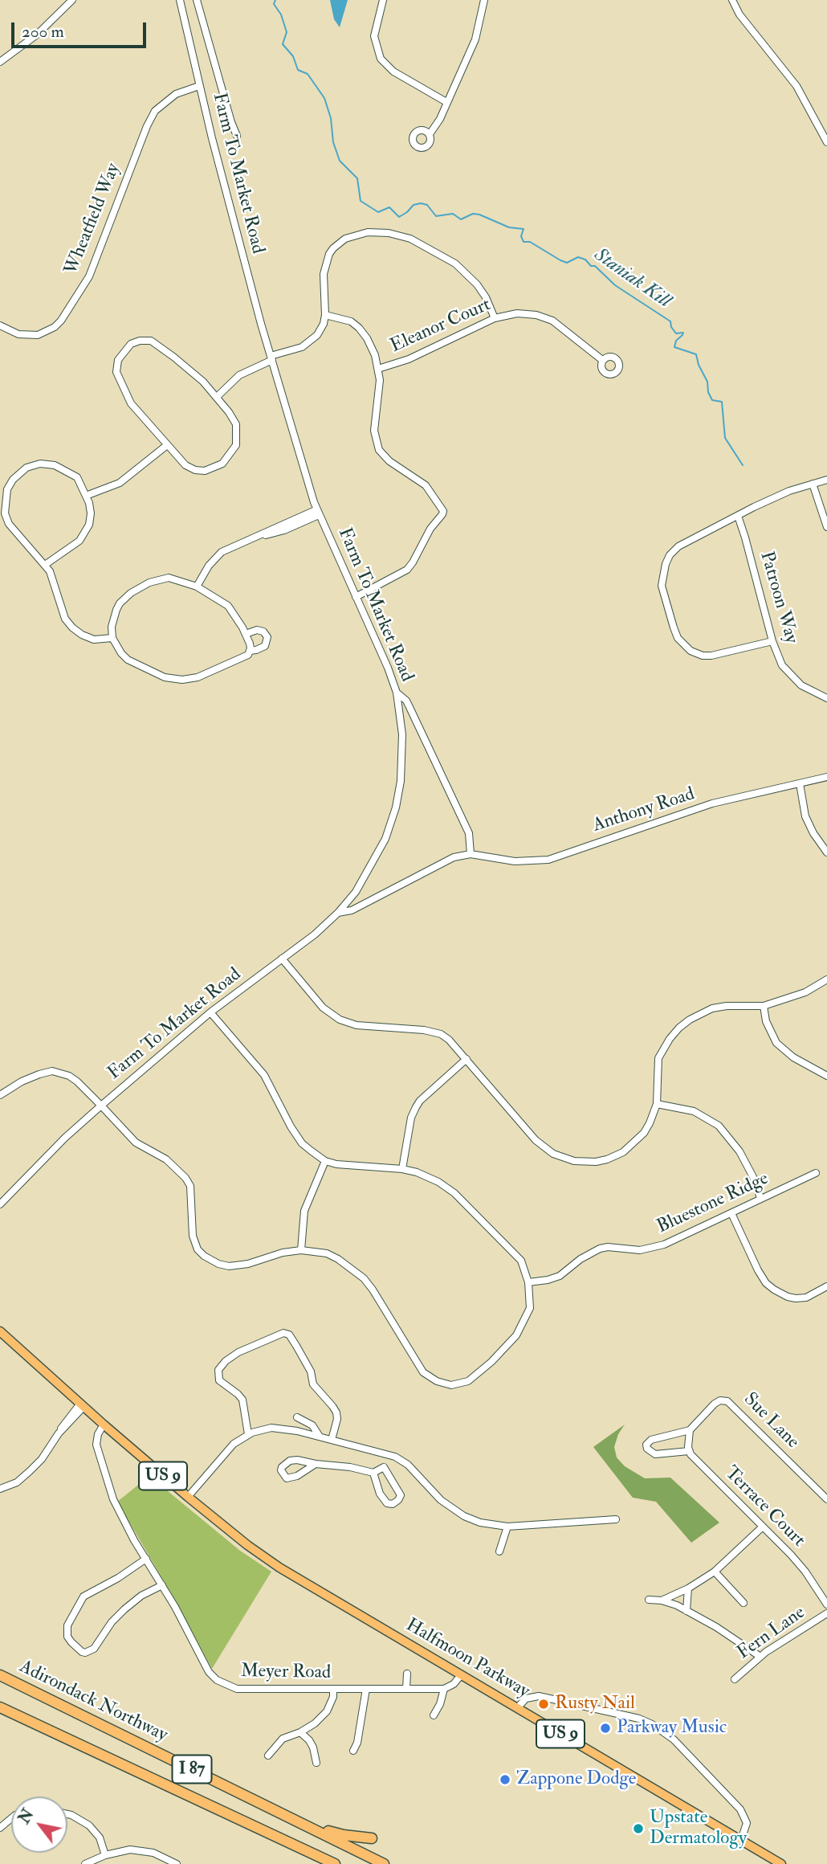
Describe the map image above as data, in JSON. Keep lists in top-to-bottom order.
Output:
{
  "streets": {
    "highway": ["Adirondack Northway", "I 87"],
    "main road": ["US 9", "Halfmoon Parkway"],
    "street": [
      "Farm To Market Road",
      "Wheatfield Way",
      "Eleanor Court",
      "Patroon Way",
      "Anthony Road",
      "Bluestone Ridge",
      "Sue Lane",
      "Terrace Court",
      "Fern Lane",
      "Meyer Road"
    ]
  },
  "crossings": [
    ["Farm To Market Road", "Wheatfield Way"],
    ["Farm To Market Road", "Anthony Road"],
    ["US 9", "Halfmoon Parkway"],
    ["US 9", "Meyer Road"]
  ],
  "water": ["Staniak Kill"],
  "places": [
    "Rusty Nail",
    "Parkway Music",
    "Zappone Dodge",
    "Upstate Dermatology"
  ],
  "scale_bar": "200 m",
  "north": "top left"
}
